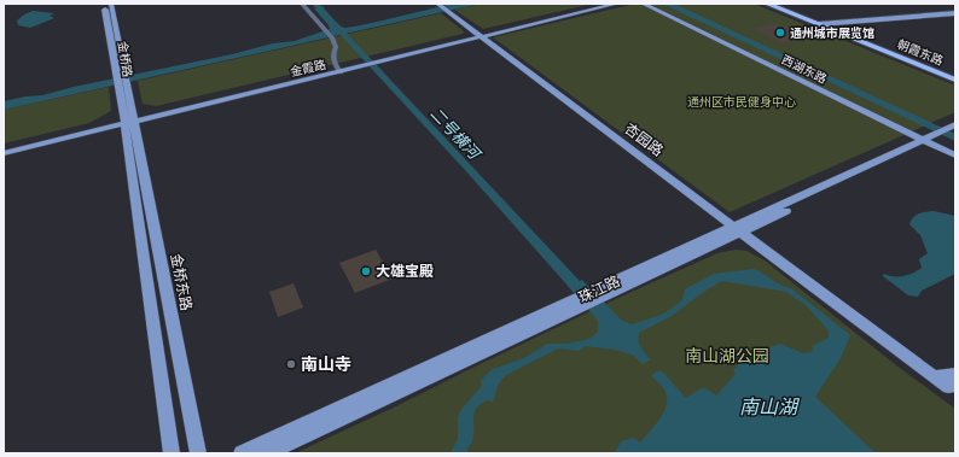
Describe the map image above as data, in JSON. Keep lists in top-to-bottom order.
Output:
{
  "streets": {
    "main road": ["朝霞东路"],
    "street": [
      "金桥路",
      "金霞路",
      "西湖东路",
      "杏园路",
      "金桥东路",
      "珠江路"
    ]
  },
  "crossings": [
    ["金桥路", "金霞路"],
    ["金桥路", "金桥东路"],
    ["金霞路", "杏园路"],
    ["金霞路", "金桥东路"],
    ["西湖东路", "珠江路"],
    ["杏园路", "珠江路"]
  ],
  "water": ["二号横河", "南山湖"],
  "parks": ["通州区市民健身中心", "南山湖公园"],
  "places": ["通州城市展览馆", "大雄宝殿", "南山寺"]
}
